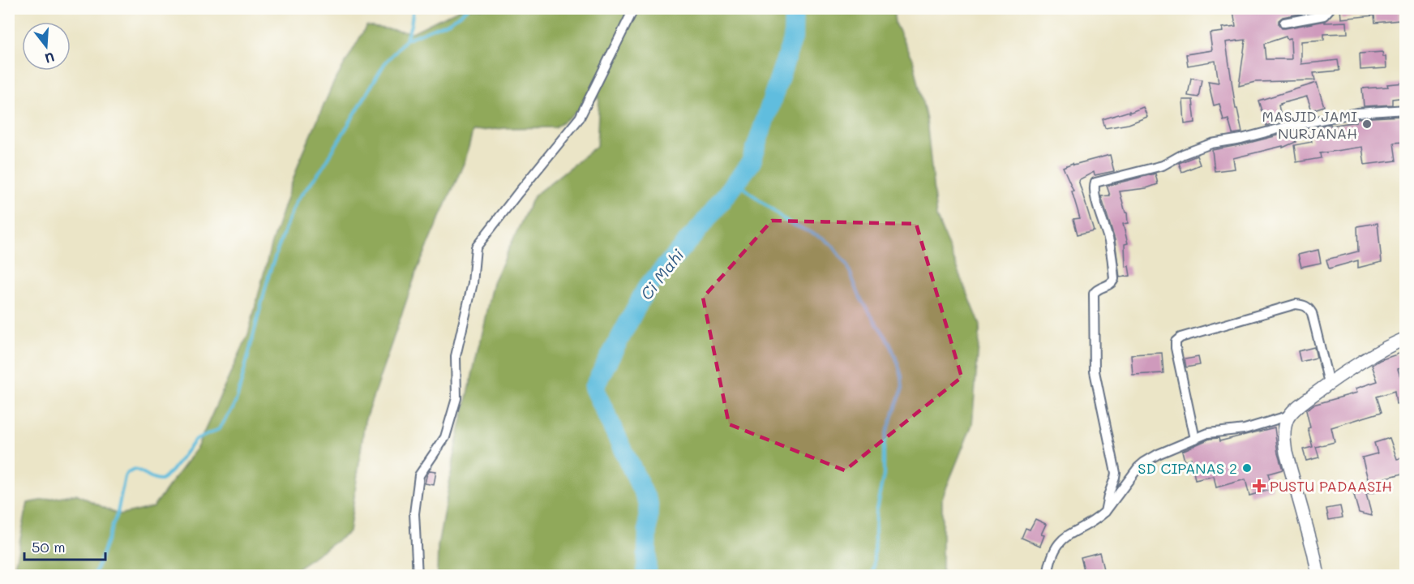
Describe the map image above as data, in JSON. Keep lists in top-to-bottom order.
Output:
{
  "water": ["Ci Mahi"],
  "places": {
    "other": ["MASJID JAMI NURJANAH", "SD CIPANAS 2"],
    "health": ["PUSTU PADAASIH"]
  },
  "scale_bar": "50 m",
  "north": "bottom"
}
